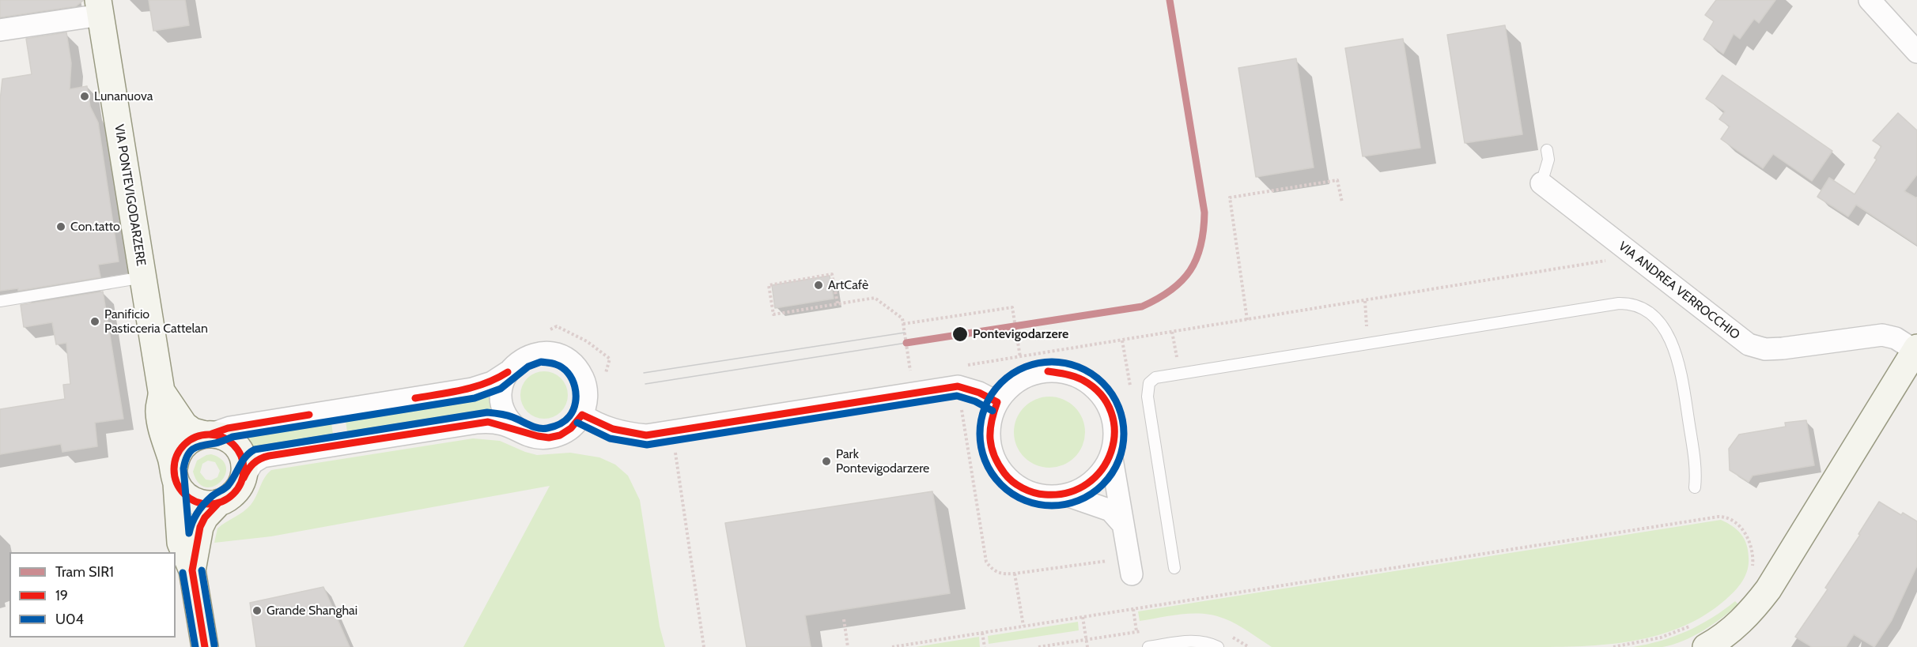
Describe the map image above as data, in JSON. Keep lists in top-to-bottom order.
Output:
{
  "streets": {
    "main road": ["VIA PONTEVIGODARZERE", "VIA ANDREA VERROCCHIO"]
  },
  "places": [
    "Lunanuova",
    "Con.tatto",
    "ArtCafè",
    "Panificio Pasticceria Cattelan",
    "Pontevigodarzere",
    "Park Pontevigodarzere",
    "Grande Shanghai"
  ],
  "lines": ["tram line SIR1", "transit line U04", "transit line 19"],
  "legend": ["Tram SIR1", "19", "U04"]
}
